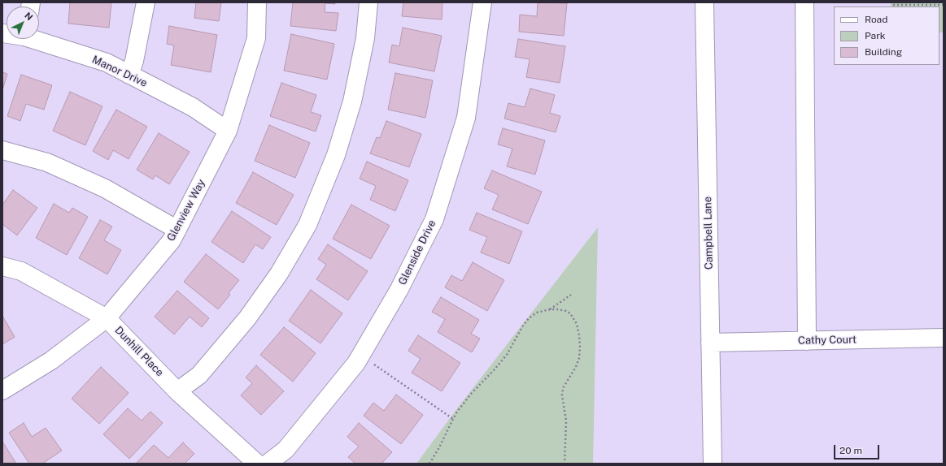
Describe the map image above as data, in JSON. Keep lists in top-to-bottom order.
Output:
{
  "streets": {
    "street": [
      "Manor Drive",
      "Glenview Way",
      "Campbell Lane",
      "Glenside Drive",
      "Cathy Court",
      "Dunhill Place"
    ]
  },
  "crossings": [
    ["Manor Drive", "Glenview Way"],
    ["Glenview Way", "Dunhill Place"],
    ["Campbell Lane", "Cathy Court"]
  ],
  "legend": ["Road", "Park", "Building"],
  "scale_bar": "20 m",
  "north": "top right"
}
